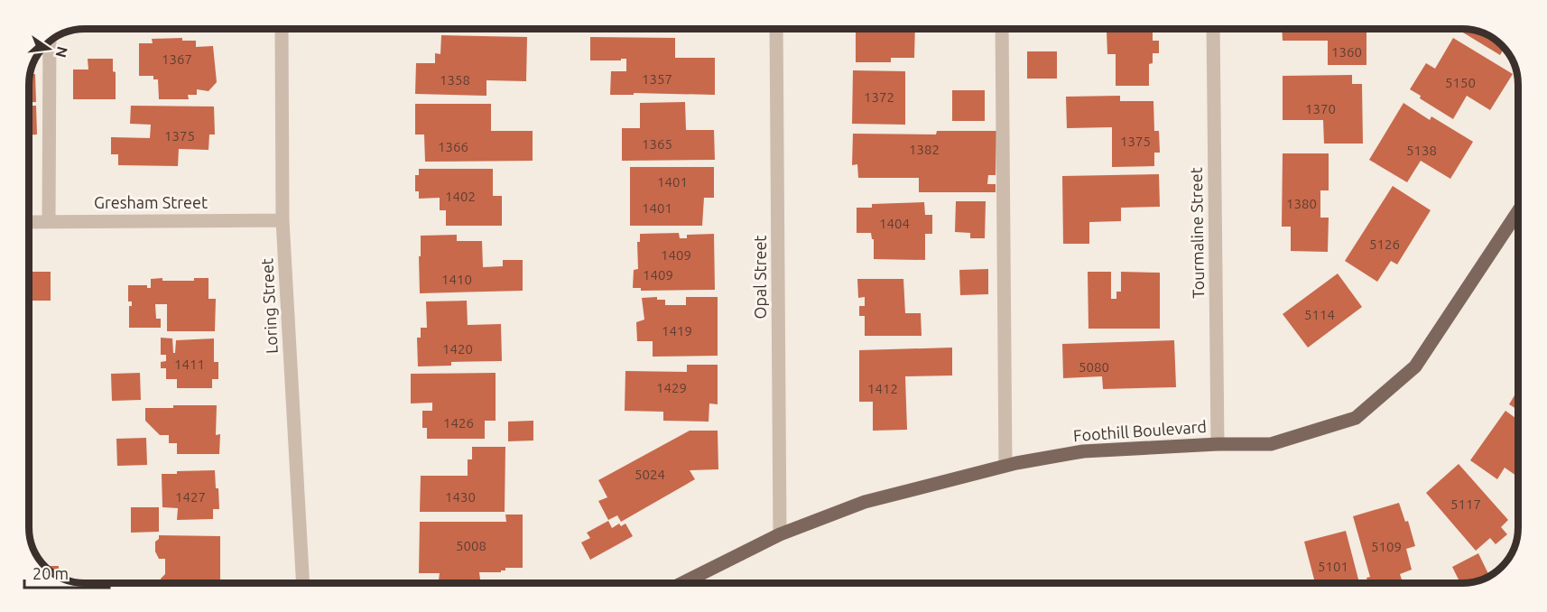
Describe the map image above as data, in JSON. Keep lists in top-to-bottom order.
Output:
{
  "streets": {
    "main road": ["Foothill Boulevard"],
    "street": [
      "Gresham Street",
      "Tourmaline Street",
      "Opal Street",
      "Loring Street"
    ]
  },
  "crossings": [
    ["Gresham Street", "Loring Street"],
    ["Tourmaline Street", "Foothill Boulevard"],
    ["Opal Street", "Foothill Boulevard"]
  ],
  "house_numbers": [
    "1360",
    "1367",
    "1357",
    "1358",
    "5150",
    "1372",
    "1370",
    "1375",
    "1375",
    "1365",
    "1366",
    "1382",
    "5138",
    "1401",
    "1402",
    "1380",
    "1401",
    "1404",
    "5126",
    "1409",
    "1409",
    "1410",
    "5114",
    "1419",
    "1420",
    "1411",
    "5080",
    "1429",
    "1412",
    "1426",
    "5024",
    "1427",
    "1430",
    "5117",
    "5008",
    "5109",
    "5101"
  ],
  "scale_bar": "20 m",
  "north": "right"
}
